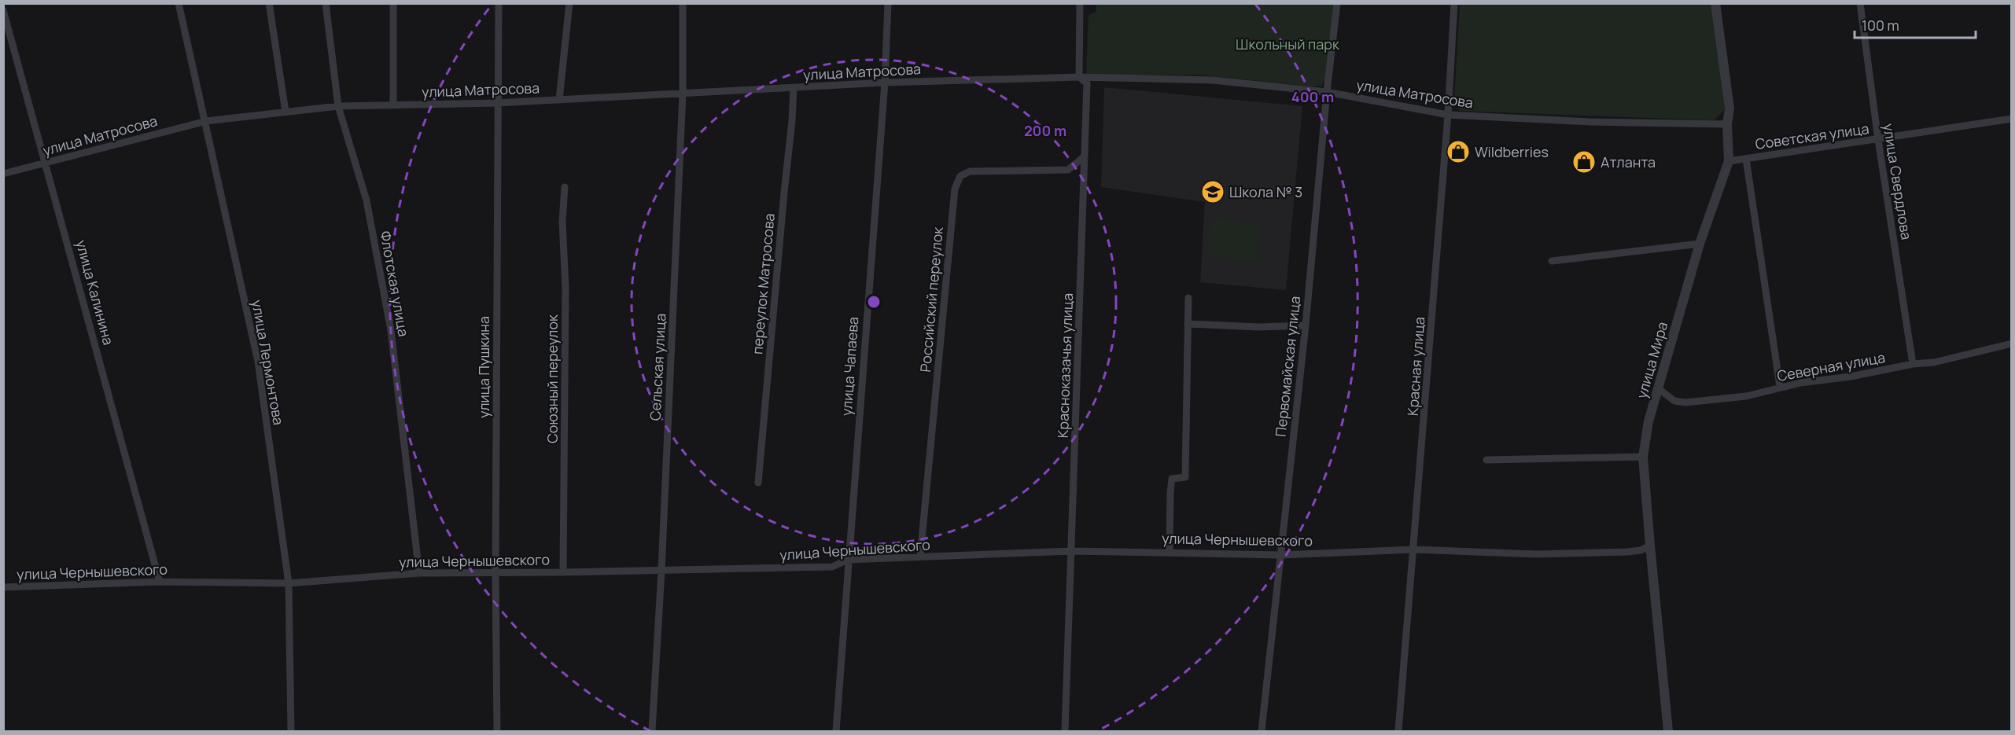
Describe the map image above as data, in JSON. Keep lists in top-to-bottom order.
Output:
{
  "streets": {
    "street": [
      "улица Матросова",
      "Советская улица",
      "улица Свердлова",
      "Флотская улица",
      "переулок Матросова",
      "улица Калинина",
      "Российский переулок",
      "улица Мира",
      "улица Лермонтова",
      "Красноказачья улица",
      "улица Чапаева",
      "Первомайская улица",
      "Красная улица",
      "Северная улица",
      "улица Пушкина",
      "Сельская улица",
      "Союзный переулок",
      "улица Чернышевского"
    ]
  },
  "crossings": [
    ["улица Матросова", "Флотская улица"],
    ["улица Матросова", "переулок Матросова"],
    ["улица Матросова", "улица Калинина"],
    ["улица Матросова", "улица Мира"],
    ["улица Матросова", "улица Лермонтова"],
    ["улица Матросова", "Красноказачья улица"],
    ["улица Матросова", "улица Чапаева"],
    ["улица Матросова", "Первомайская улица"],
    ["улица Матросова", "Красная улица"],
    ["улица Матросова", "улица Пушкина"],
    ["улица Матросова", "Сельская улица"],
    ["Советская улица", "улица Свердлова"],
    ["Советская улица", "улица Мира"],
    ["улица Свердлова", "Северная улица"],
    ["Флотская улица", "улица Чернышевского"],
    ["улица Калинина", "улица Чернышевского"],
    ["Российский переулок", "Красноказачья улица"],
    ["Российский переулок", "улица Чернышевского"],
    ["улица Мира", "Северная улица"],
    ["улица Мира", "улица Чернышевского"],
    ["улица Лермонтова", "улица Чернышевского"],
    ["Красноказачья улица", "улица Чернышевского"],
    ["улица Чапаева", "улица Чернышевского"],
    ["Первомайская улица", "улица Чернышевского"],
    ["Красная улица", "улица Чернышевского"],
    ["улица Пушкина", "улица Чернышевского"],
    ["Сельская улица", "улица Чернышевского"],
    ["Союзный переулок", "улица Чернышевского"]
  ],
  "parks": ["Школьный парк"],
  "places": {
    "shop": ["Wildberries", "Атланта"],
    "school or university": ["Школа № 3"]
  },
  "scale_bar": "100 m",
  "rings": ["400 m", "200 m"]
}
